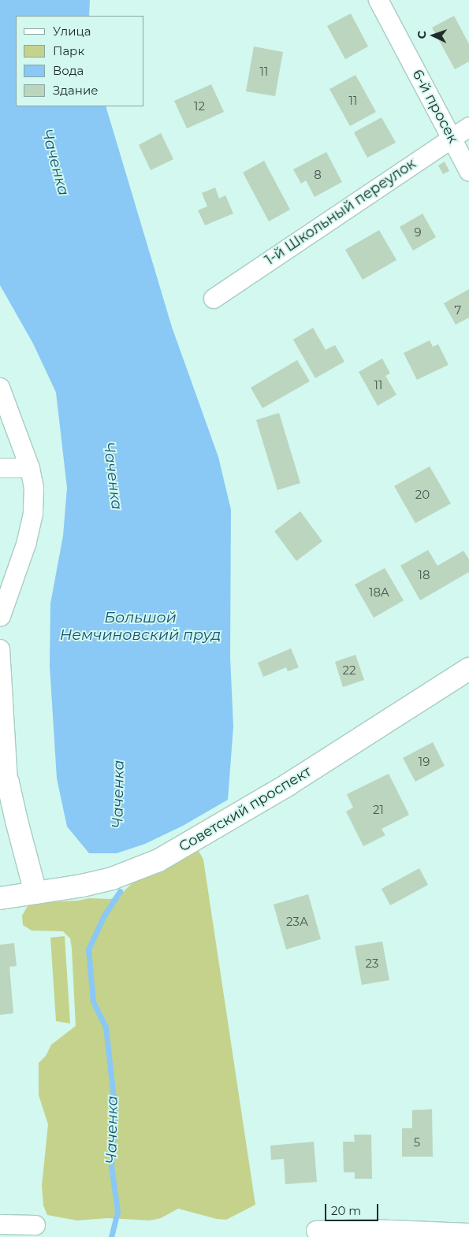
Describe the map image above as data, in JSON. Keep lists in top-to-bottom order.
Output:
{
  "streets": {
    "street": ["6-й просек", "1-й Школьный переулок", "Советский проспект"]
  },
  "crossings": [
    ["6-й просек", "1-й Школьный переулок"]
  ],
  "water": ["Чаченка", "Большой Немчиновский пруд"],
  "house_numbers": [
    "11",
    "11",
    "12",
    "8",
    "9",
    "7",
    "11",
    "20",
    "18",
    "18А",
    "22",
    "19",
    "21",
    "23А",
    "23",
    "5"
  ],
  "legend": [
    "Улица",
    "Парк",
    "Вода",
    "Здание"
  ],
  "scale_bar": "20 m",
  "north": "left"
}
